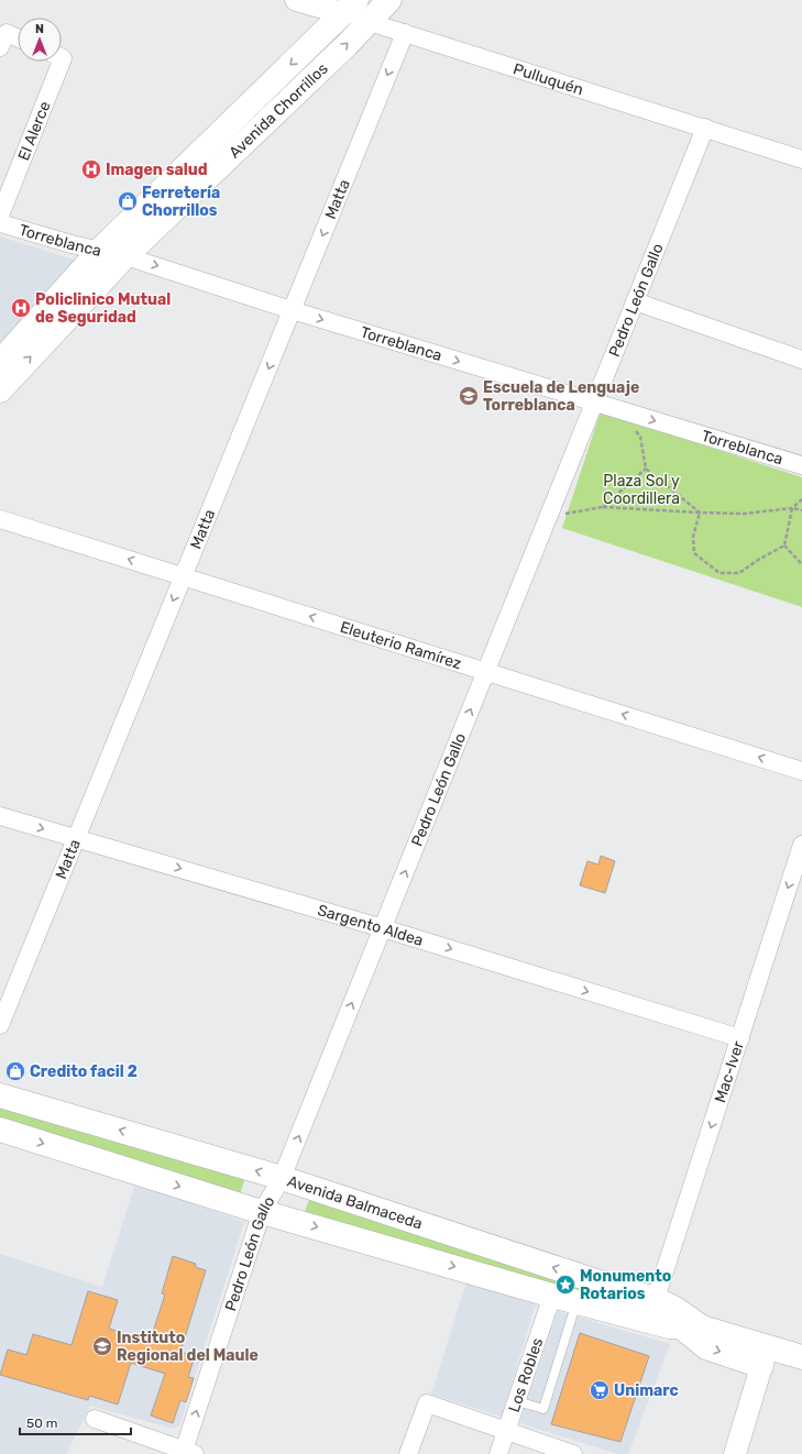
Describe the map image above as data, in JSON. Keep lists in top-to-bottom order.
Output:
{
  "streets": {
    "main road": ["Avenida Chorrillos", "Avenida Balmaceda"],
    "street": [
      "Pulluquén",
      "El Alerce",
      "Matta",
      "Torreblanca",
      "Pedro León Gallo",
      "Eleuterio Ramírez",
      "Sargento Aldea",
      "Mac-Iver",
      "Los Robles"
    ]
  },
  "crossings": [
    ["Pulluquén", "Avenida Chorrillos"],
    ["Pulluquén", "Matta"],
    ["Pulluquén", "Pedro León Gallo"],
    ["Avenida Chorrillos", "Torreblanca"],
    ["Matta", "Torreblanca"],
    ["Matta", "Eleuterio Ramírez"],
    ["Matta", "Sargento Aldea"],
    ["Torreblanca", "Pedro León Gallo"],
    ["Pedro León Gallo", "Eleuterio Ramírez"],
    ["Pedro León Gallo", "Sargento Aldea"],
    ["Pedro León Gallo", "Avenida Balmaceda"],
    ["Sargento Aldea", "Mac-Iver"],
    ["Mac-Iver", "Avenida Balmaceda"],
    ["Avenida Balmaceda", "Los Robles"]
  ],
  "one_way": [
    "Matta",
    "Torreblanca",
    "Pedro León Gallo",
    "Eleuterio Ramírez",
    "Sargento Aldea",
    "Mac-Iver"
  ],
  "parks": ["Plaza Sol y Coordillera"],
  "places": {
    "hospital": ["Imagen salud", "Policlinico Mutual de Seguridad"],
    "shop": ["Ferretería Chorrillos", "Credito facil 2"],
    "school or university": ["Escuela de Lenguaje Torreblanca", "Instituto Regional del Maule"],
    "place": ["Monumento Rotarios"],
    "supermarket": ["Unimarc"]
  },
  "scale_bar": "50 m",
  "north": "top"
}
